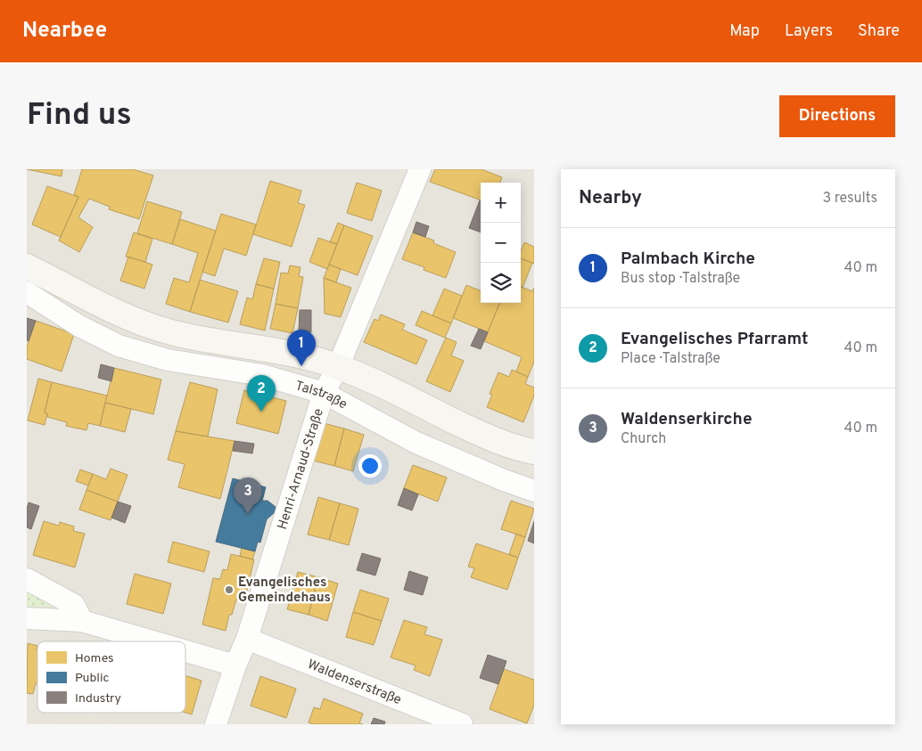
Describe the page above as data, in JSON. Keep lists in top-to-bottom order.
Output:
{
  "streets": {
    "street": ["Talstraße", "Henri-Arnaud-Straße", "Waldenserstraße"]
  },
  "crossings": [
    ["Talstraße", "Henri-Arnaud-Straße"],
    ["Henri-Arnaud-Straße", "Waldenserstraße"]
  ],
  "places": ["Evangelisches Gemeindehaus"],
  "legend": ["Homes", "Public", "Industry"],
  "page": {
    "header": "Nearbee",
    "nav": ["Map", "Layers", "Share"],
    "buttons": "Directions",
    "title": "Find us",
    "heading": ["Nearby", "3 results"],
    "map_buttons": ["+", "−"],
    "list": [
      {
        "mark": "1",
        "name": "Palmbach Kirche",
        "note": "Bus stop · Talstraße",
        "value": "40 m"
      },
      {
        "mark": "2",
        "name": "Evangelisches Pfarramt",
        "note": "Place · Talstraße",
        "value": "40 m"
      },
      {
        "mark": "3",
        "name": "Waldenserkirche",
        "note": "Church",
        "value": "40 m"
      }
    ],
    "pins": ["1", "2", "3"]
  }
}
